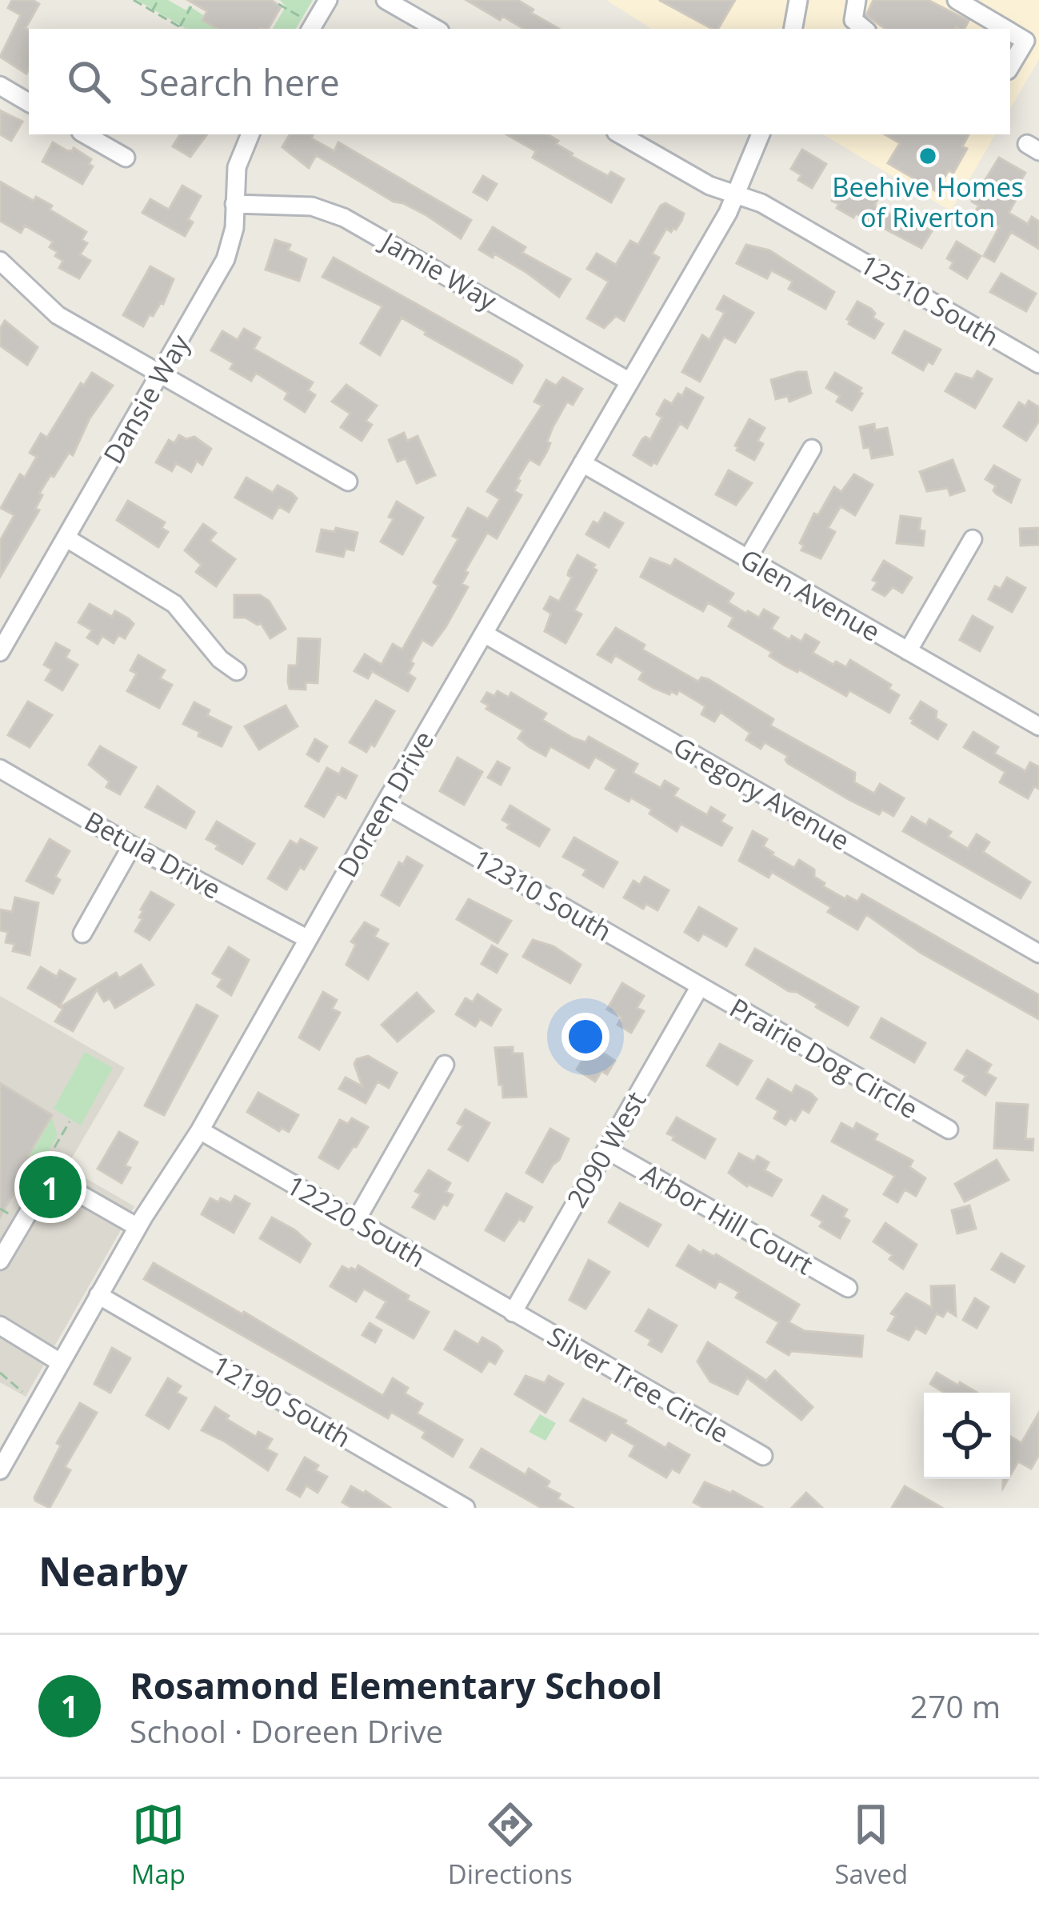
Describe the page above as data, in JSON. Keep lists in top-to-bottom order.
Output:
{
  "streets": {
    "street": [
      "Jamie Way",
      "12510 South",
      "Dansie Way",
      "Glen Avenue",
      "Gregory Avenue",
      "Doreen Drive",
      "Betula Drive",
      "12310 South",
      "Prairie Dog Circle",
      "2090 West",
      "Arbor Hill Court",
      "12220 South",
      "Silver Tree Circle",
      "12190 South"
    ]
  },
  "crossings": [
    ["Jamie Way", "Dansie Way"],
    ["Jamie Way", "Doreen Drive"],
    ["12510 South", "Doreen Drive"],
    ["Glen Avenue", "Doreen Drive"],
    ["Gregory Avenue", "Doreen Drive"],
    ["Doreen Drive", "Betula Drive"],
    ["Doreen Drive", "12310 South"],
    ["Doreen Drive", "12220 South"],
    ["Doreen Drive", "12190 South"],
    ["12310 South", "Prairie Dog Circle"],
    ["12310 South", "2090 West"],
    ["Prairie Dog Circle", "2090 West"],
    ["2090 West", "Arbor Hill Court"],
    ["2090 West", "12220 South"],
    ["2090 West", "Silver Tree Circle"],
    ["12220 South", "Silver Tree Circle"]
  ],
  "places": ["Beehive Homes of Riverton"],
  "page": {
    "search": "Search here",
    "pins": "1",
    "heading": "Nearby",
    "list": [
      {
        "mark": "1",
        "name": "Rosamond Elementary School",
        "note": "School · Doreen Drive",
        "value": "270 m"
      }
    ],
    "nav": ["Map", "Directions", "Saved"]
  }
}
